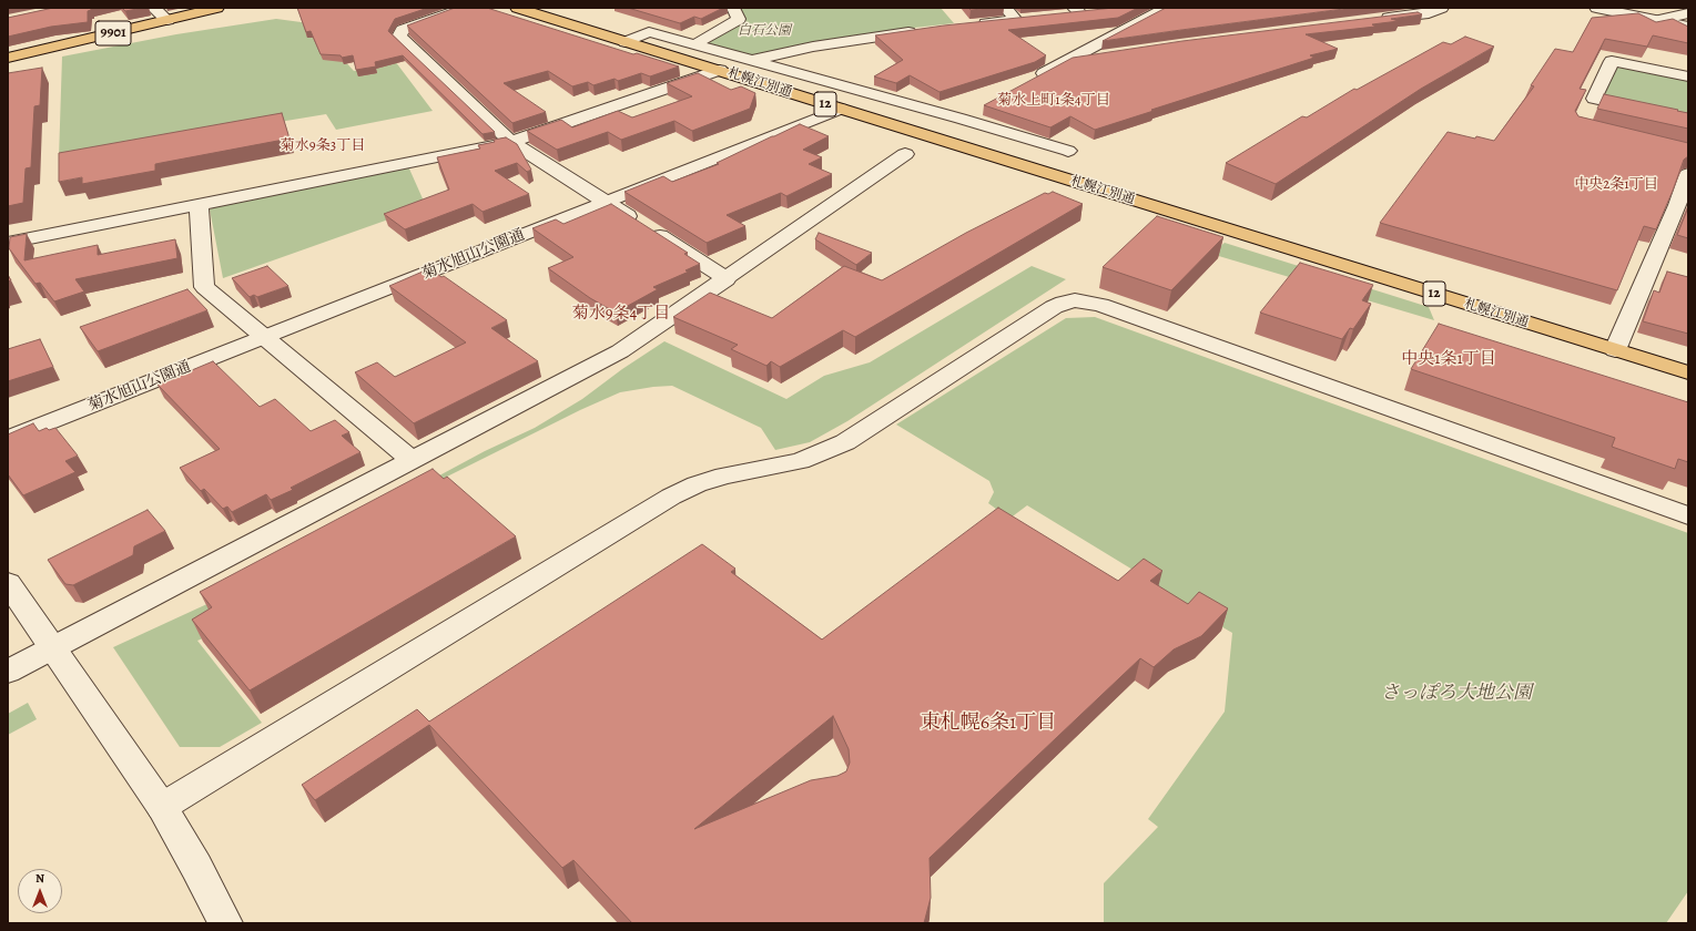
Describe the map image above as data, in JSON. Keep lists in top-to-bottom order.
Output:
{
  "streets": {
    "main road": ["9901", "札幌江別通", "12"],
    "street": ["菊水旭山公園通"]
  },
  "crossings": [
    ["札幌江別通", "菊水旭山公園通"]
  ],
  "districts": [
    "菊水上町1条4丁目",
    "菊水9条3丁目",
    "中央2条1丁目",
    "菊水9条4丁目",
    "中央1条1丁目",
    "東札幌6条1丁目"
  ],
  "parks": ["白石公園", "さっぽろ大地公園"],
  "north": "top"
}
